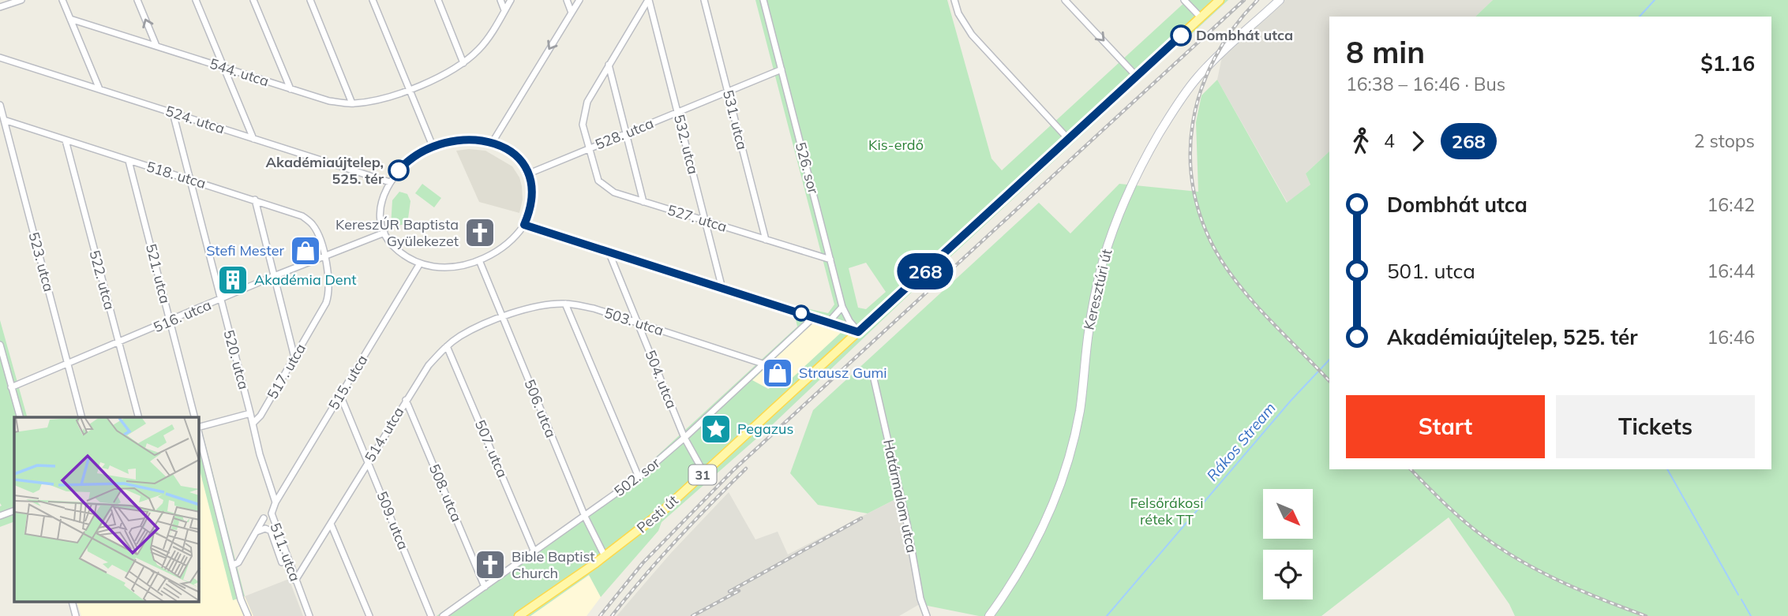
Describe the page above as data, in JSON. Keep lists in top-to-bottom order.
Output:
{
  "streets": {
    "main road": ["Keresztúri út", "31", "Pesti út"],
    "street": [
      "544. utca",
      "524. utca",
      "531. utca",
      "528. utca",
      "532. utca",
      "526. sor",
      "518. utca",
      "527. utca",
      "523. utca",
      "521. utca",
      "522. utca",
      "516. utca",
      "503. utca",
      "520. utca",
      "517. utca",
      "504. utca",
      "515. utca",
      "506. utca",
      "514. utca",
      "507. utca",
      "502. sor",
      "508. utca",
      "Határmalom utca",
      "509. utca",
      "511. utca"
    ]
  },
  "crossings": [
    ["524. utca", "528. utca"],
    ["524. utca", "516. utca"],
    ["524. utca", "520. utca"],
    ["524. utca", "515. utca"],
    ["524. utca", "506. utca"],
    ["531. utca", "528. utca"],
    ["531. utca", "527. utca"],
    ["528. utca", "532. utca"],
    ["528. utca", "526. sor"],
    ["528. utca", "527. utca"],
    ["528. utca", "516. utca"],
    ["528. utca", "515. utca"],
    ["528. utca", "506. utca"],
    ["532. utca", "527. utca"],
    ["526. sor", "527. utca"],
    ["526. sor", "31"],
    ["526. sor", "Pesti út"],
    ["518. utca", "523. utca"],
    ["518. utca", "521. utca"],
    ["518. utca", "522. utca"],
    ["518. utca", "516. utca"],
    ["518. utca", "520. utca"],
    ["518. utca", "517. utca"],
    ["523. utca", "516. utca"],
    ["521. utca", "516. utca"],
    ["522. utca", "516. utca"],
    ["516. utca", "520. utca"],
    ["516. utca", "517. utca"],
    ["516. utca", "515. utca"],
    ["516. utca", "506. utca"],
    ["503. utca", "504. utca"],
    ["503. utca", "506. utca"],
    ["503. utca", "514. utca"],
    ["503. utca", "502. sor"],
    ["517. utca", "511. utca"],
    ["504. utca", "502. sor"],
    ["504. utca", "Pesti út"],
    ["515. utca", "506. utca"],
    ["515. utca", "509. utca"],
    ["515. utca", "511. utca"],
    ["506. utca", "514. utca"],
    ["506. utca", "502. sor"],
    ["506. utca", "Pesti út"],
    ["514. utca", "507. utca"],
    ["514. utca", "508. utca"],
    ["514. utca", "509. utca"],
    ["514. utca", "511. utca"],
    ["507. utca", "502. sor"],
    ["31", "Pesti út"],
    ["502. sor", "508. utca"]
  ],
  "water": ["Rákos Stream"],
  "parks": ["Kis-erdő", "Felsőrákosi rétek TT"],
  "places": {
    "other": ["Dombhát utca", "Akadémiaújtelep, 525. tér"],
    "church": ["KereszÚR Baptista Gyülekezet", "Bible Baptist Church"],
    "shop": ["Stefi Mester", "Strausz Gumi"],
    "building": ["Akadémia Dent"],
    "place": ["Pegazus"]
  },
  "lines": ["bus line 268"],
  "north": "bottom right",
  "page": {
    "on_map": "268",
    "heading": ["8 min", "16:38 – 16:46 · Bus", "$1.16"],
    "legs": ["4", "268", "2 stops"],
    "list": [
      {
        "name": "Dombhát utca",
        "value": "16:42"
      },
      {
        "name": "501. utca",
        "value": "16:44"
      },
      {
        "name": "Akadémiaújtelep, 525. tér",
        "value": "16:46"
      }
    ],
    "buttons": ["Start", "Tickets"]
  }
}
